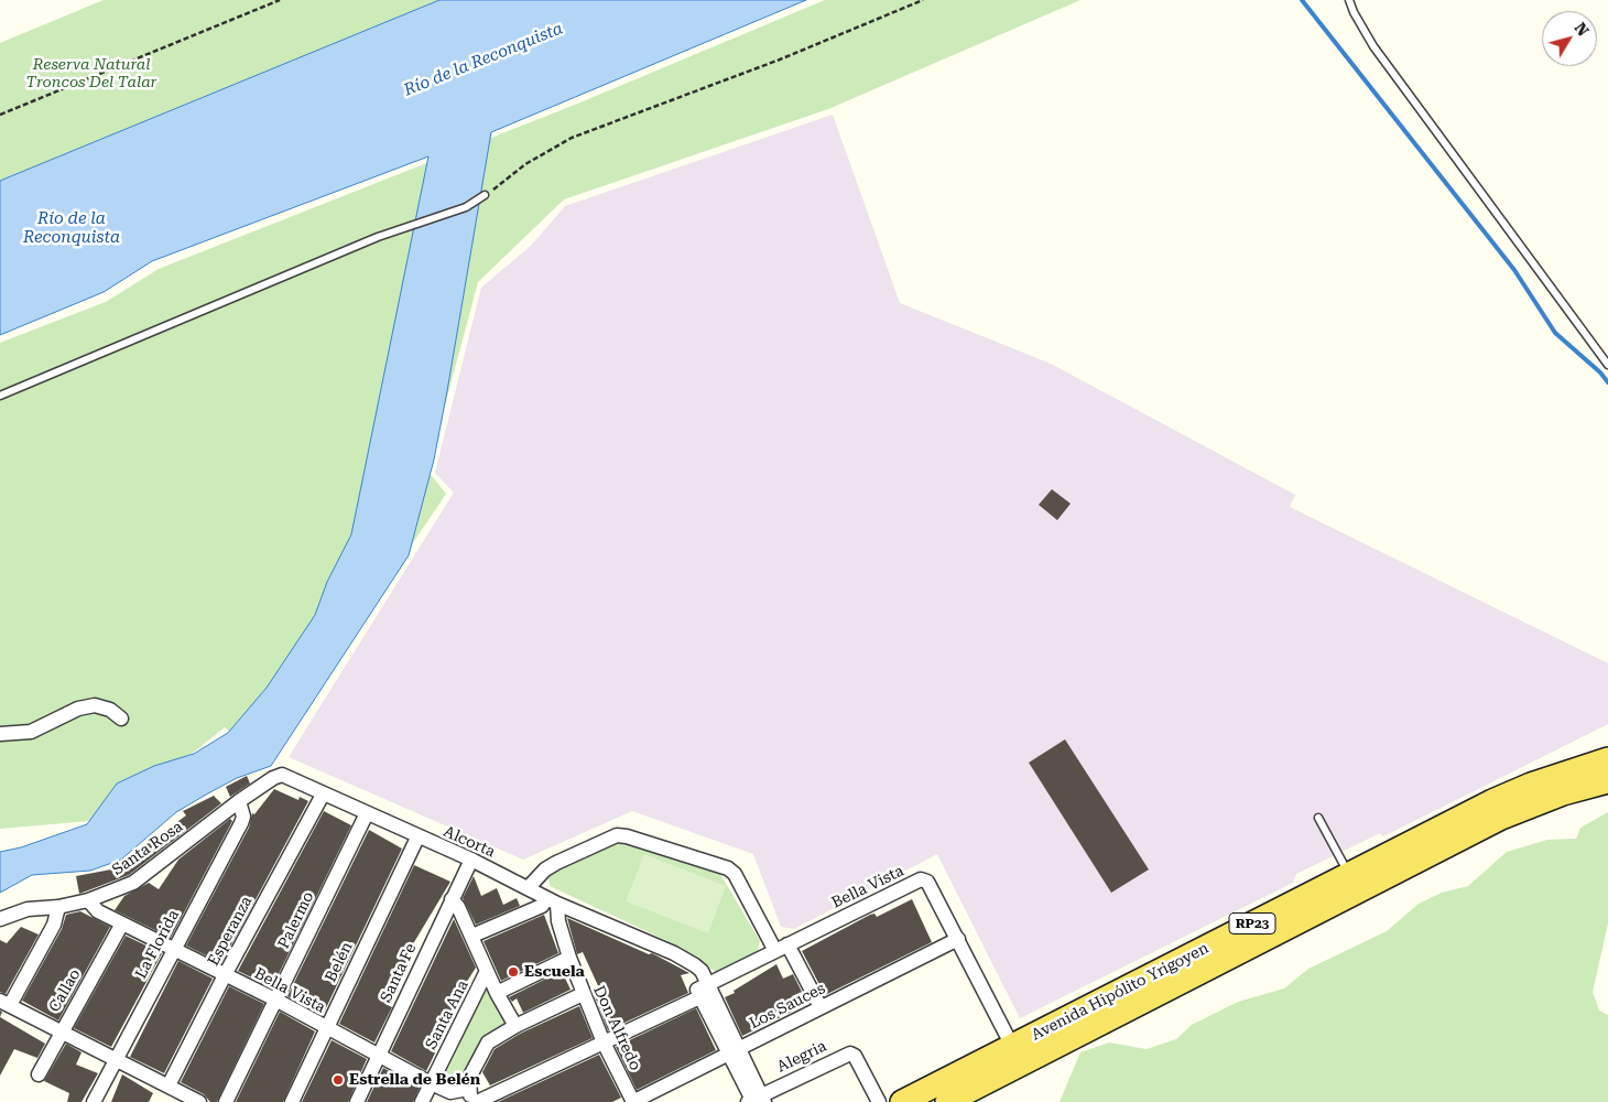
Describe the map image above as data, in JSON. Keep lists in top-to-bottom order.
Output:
{
  "streets": {
    "main road": ["RP23", "Avenida Hipólito Yrigoyen"],
    "street": [
      "Alcorta",
      "Santa Rosa",
      "Bella Vista",
      "Palermo",
      "Esperanza",
      "La Florida",
      "Belén",
      "Santa Fe",
      "Callao",
      "Los Sauces",
      "Santa Ana",
      "Don Alfredo",
      "Alegria"
    ]
  },
  "crossings": [
    ["Alcorta", "Santa Rosa"],
    ["Alcorta", "Bella Vista"],
    ["Alcorta", "Palermo"],
    ["Alcorta", "Esperanza"],
    ["Alcorta", "La Florida"],
    ["Alcorta", "Belén"],
    ["Alcorta", "Santa Fe"],
    ["Alcorta", "Los Sauces"],
    ["Alcorta", "Don Alfredo"],
    ["Alcorta", "Alegria"],
    ["Santa Rosa", "Bella Vista"],
    ["Santa Rosa", "La Florida"],
    ["Bella Vista", "Palermo"],
    ["Bella Vista", "Esperanza"],
    ["Bella Vista", "La Florida"],
    ["Bella Vista", "Belén"],
    ["Bella Vista", "Santa Fe"],
    ["Bella Vista", "Callao"],
    ["Bella Vista", "Avenida Hipólito Yrigoyen"],
    ["Bella Vista", "Los Sauces"],
    ["Bella Vista", "Santa Ana"],
    ["Bella Vista", "Don Alfredo"],
    ["Los Sauces", "Don Alfredo"]
  ],
  "water": ["Río de la Reconquista"],
  "parks": ["Reserva Natural Troncos Del Talar"],
  "places": ["Escuela", "Estrella de Belén"],
  "north": "top right"
}
